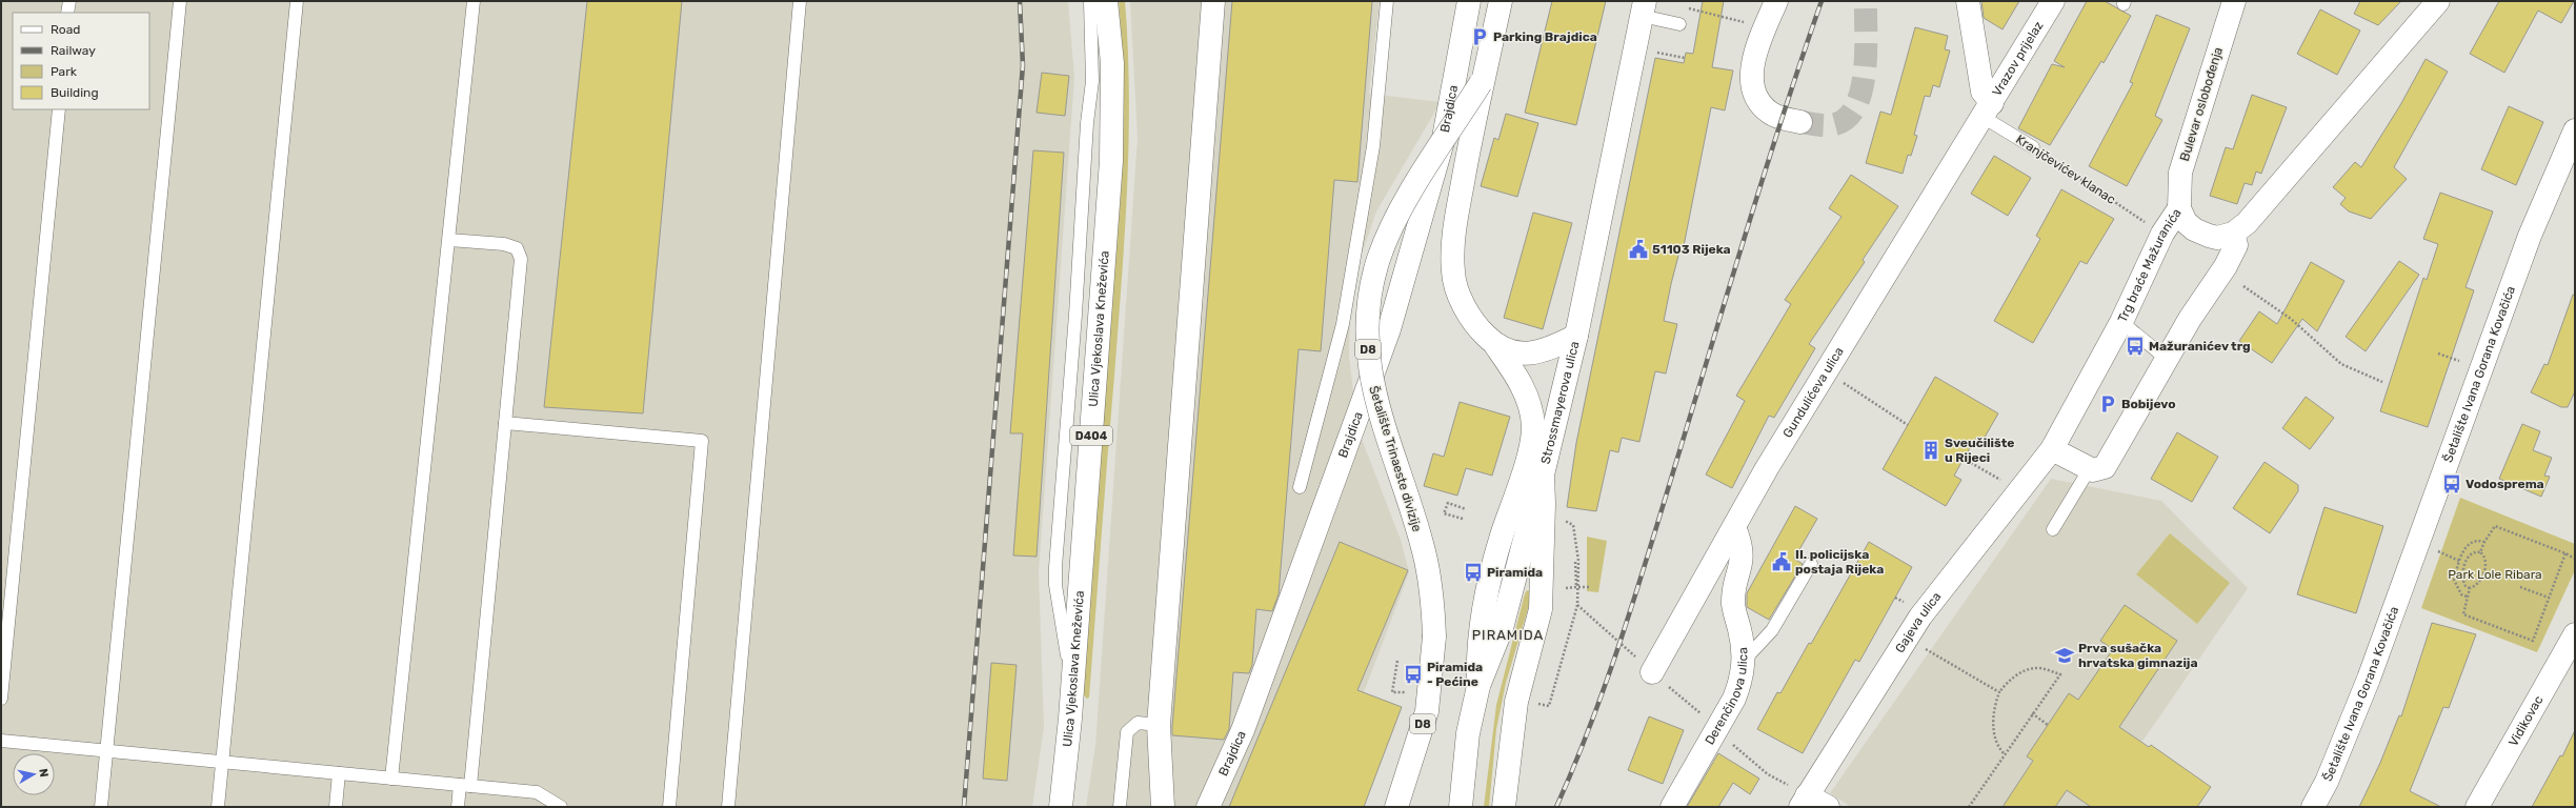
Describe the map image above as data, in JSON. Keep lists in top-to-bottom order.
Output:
{
  "streets": {
    "street": [
      "Vrazov prijelaz",
      "Bulevar oslobođenja",
      "Brajdica",
      "Kranjčevićev klanac",
      "Trg braće Mažuranića",
      "Ulica Vjekoslava Kneževića",
      "D8",
      "Šetalište Ivana Gorana Kovačića",
      "Gundulićeva ulica",
      "Strossmayerova ulica",
      "D404",
      "Šetalište Trinaeste divizije",
      "Gajeva ulica",
      "Derenčinova ulica",
      "Vidikovac"
    ]
  },
  "crossings": [
    ["Vrazov prijelaz", "Kranjčevićev klanac"],
    ["Vrazov prijelaz", "Gundulićeva ulica"],
    ["Bulevar oslobođenja", "Trg braće Mažuranića"],
    ["Kranjčevićev klanac", "Gundulićeva ulica"],
    ["Trg braće Mažuranića", "Gajeva ulica"],
    ["D8", "Šetalište Trinaeste divizije"],
    ["Gundulićeva ulica", "Derenčinova ulica"]
  ],
  "districts": ["PIRAMIDA"],
  "parks": ["Park Lole Ribara"],
  "places": {
    "parking": ["Parking Brajdica", "Bobijevo"],
    "public building": ["51103 Rijeka", "II. policijska postaja Rijeka"],
    "bus stop": [
      "Mažuranićev trg",
      "Vodosprema",
      "Piramida",
      "Piramida - Pećine"
    ],
    "building": ["Sveučilište u Rijeci"],
    "school or university": ["Prva sušačka hrvatska gimnazija"]
  },
  "legend": [
    "Road",
    "Railway",
    "Park",
    "Building"
  ],
  "north": "right"
}
